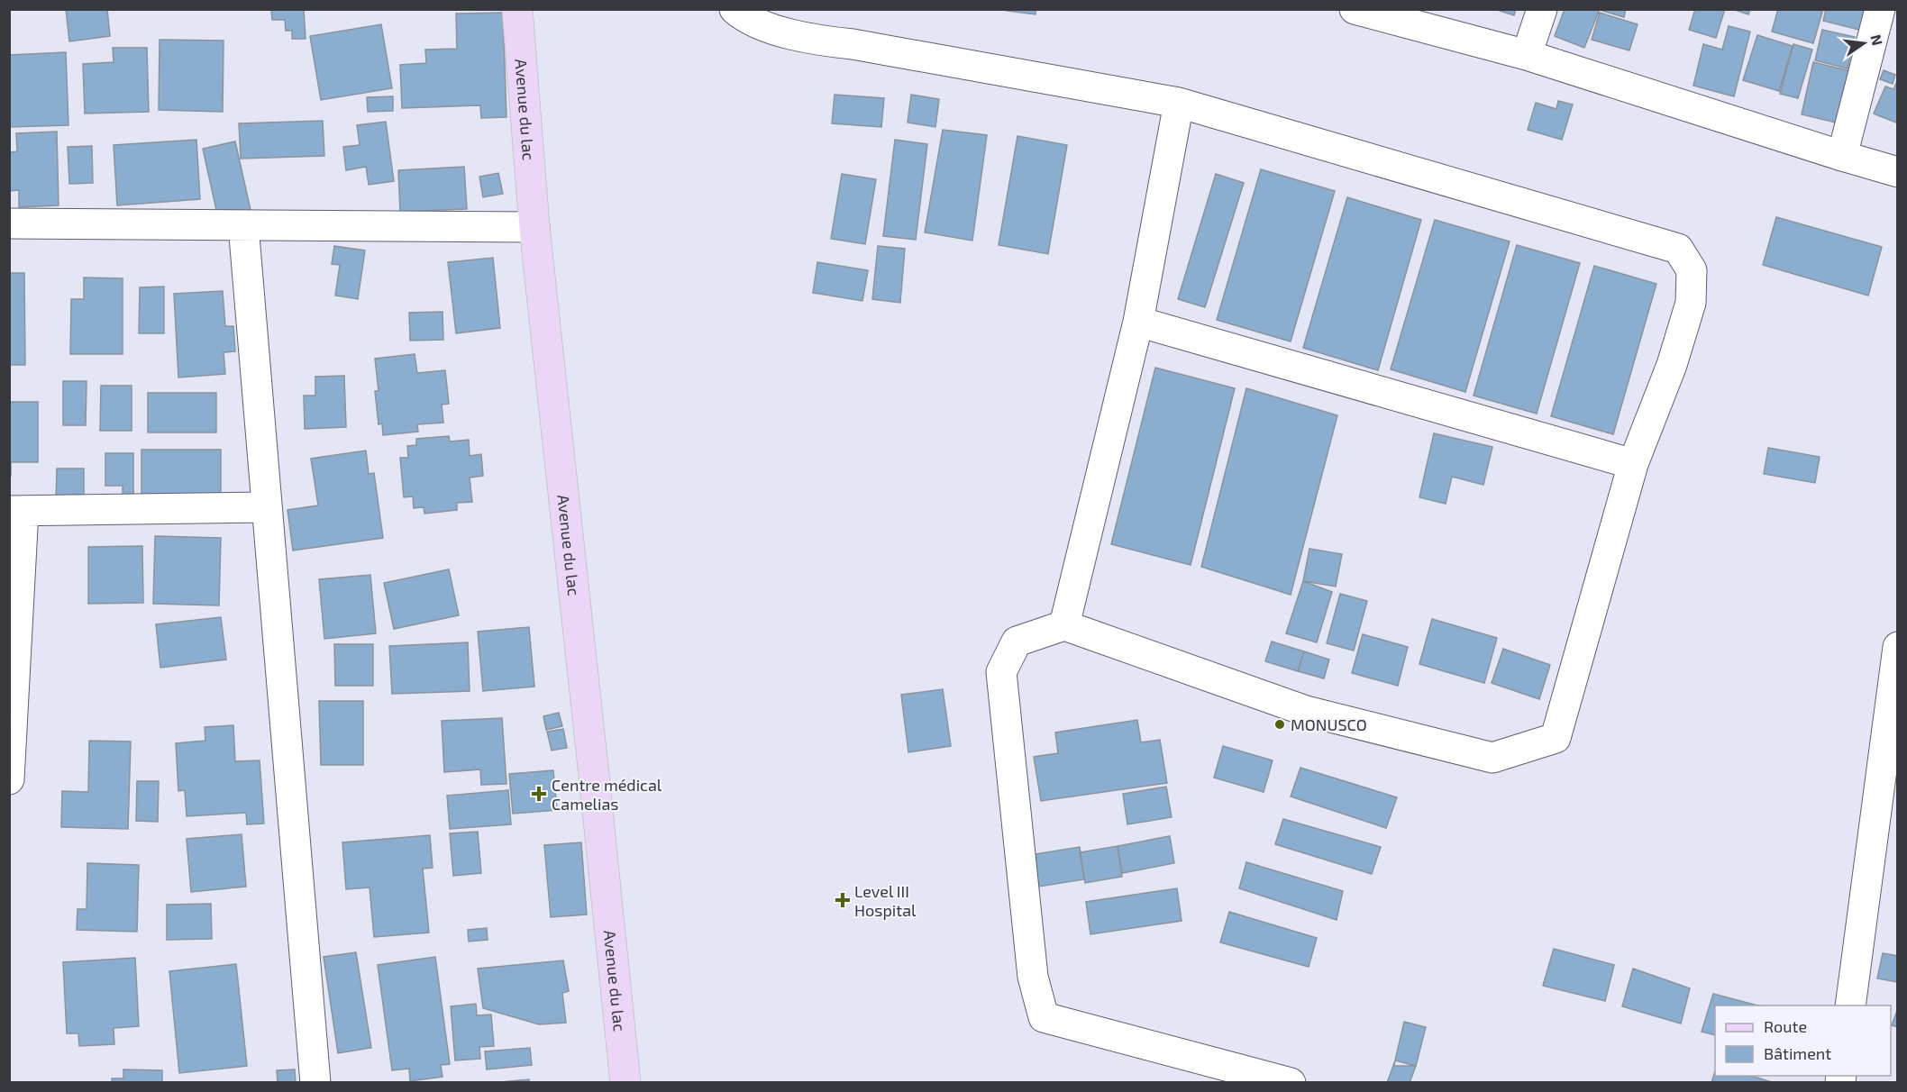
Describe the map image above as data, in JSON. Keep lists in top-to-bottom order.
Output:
{
  "streets": {
    "main road": ["Avenue du lac"]
  },
  "places": {
    "other": ["MONUSCO"],
    "health": ["Centre médical Camelias", "Level III Hospital"]
  },
  "legend": ["Route", "Bâtiment"],
  "north": "right"
}
